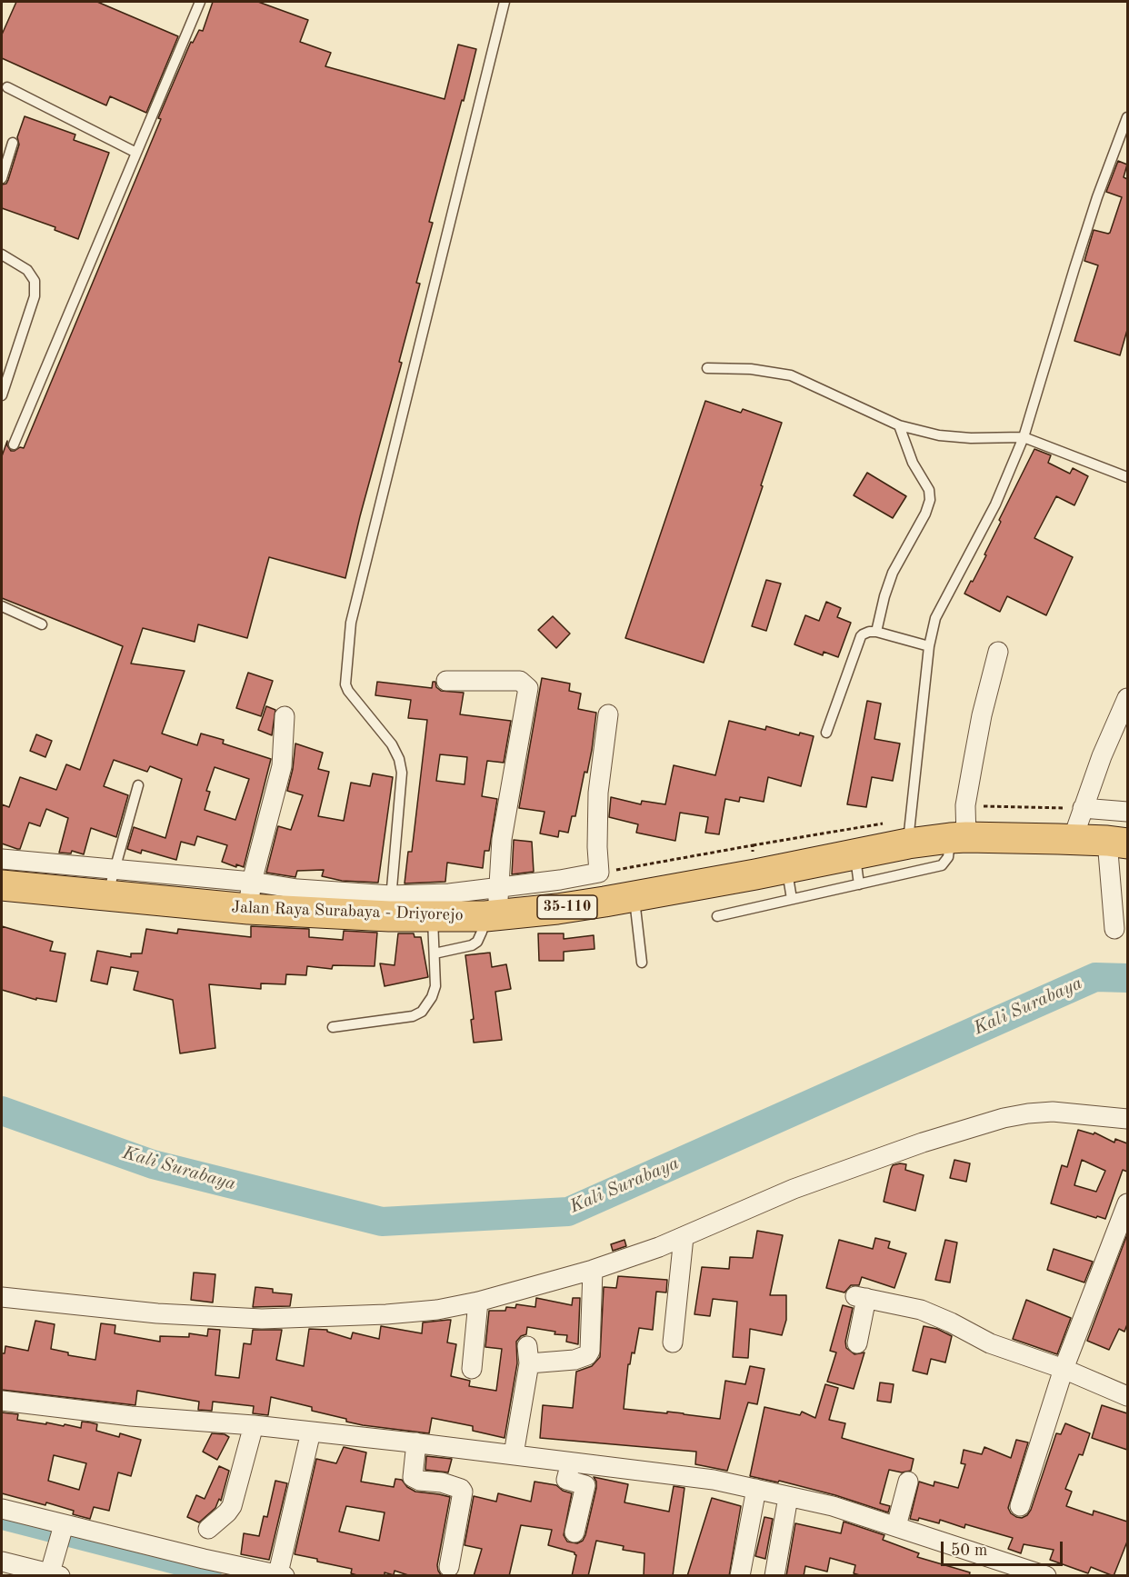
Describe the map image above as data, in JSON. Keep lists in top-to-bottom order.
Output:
{
  "streets": {
    "main road": ["35-110", "Jalan Raya Surabaya - Driyorejo"]
  },
  "water": ["Kali Surabaya"],
  "scale_bar": "50 m"
}
